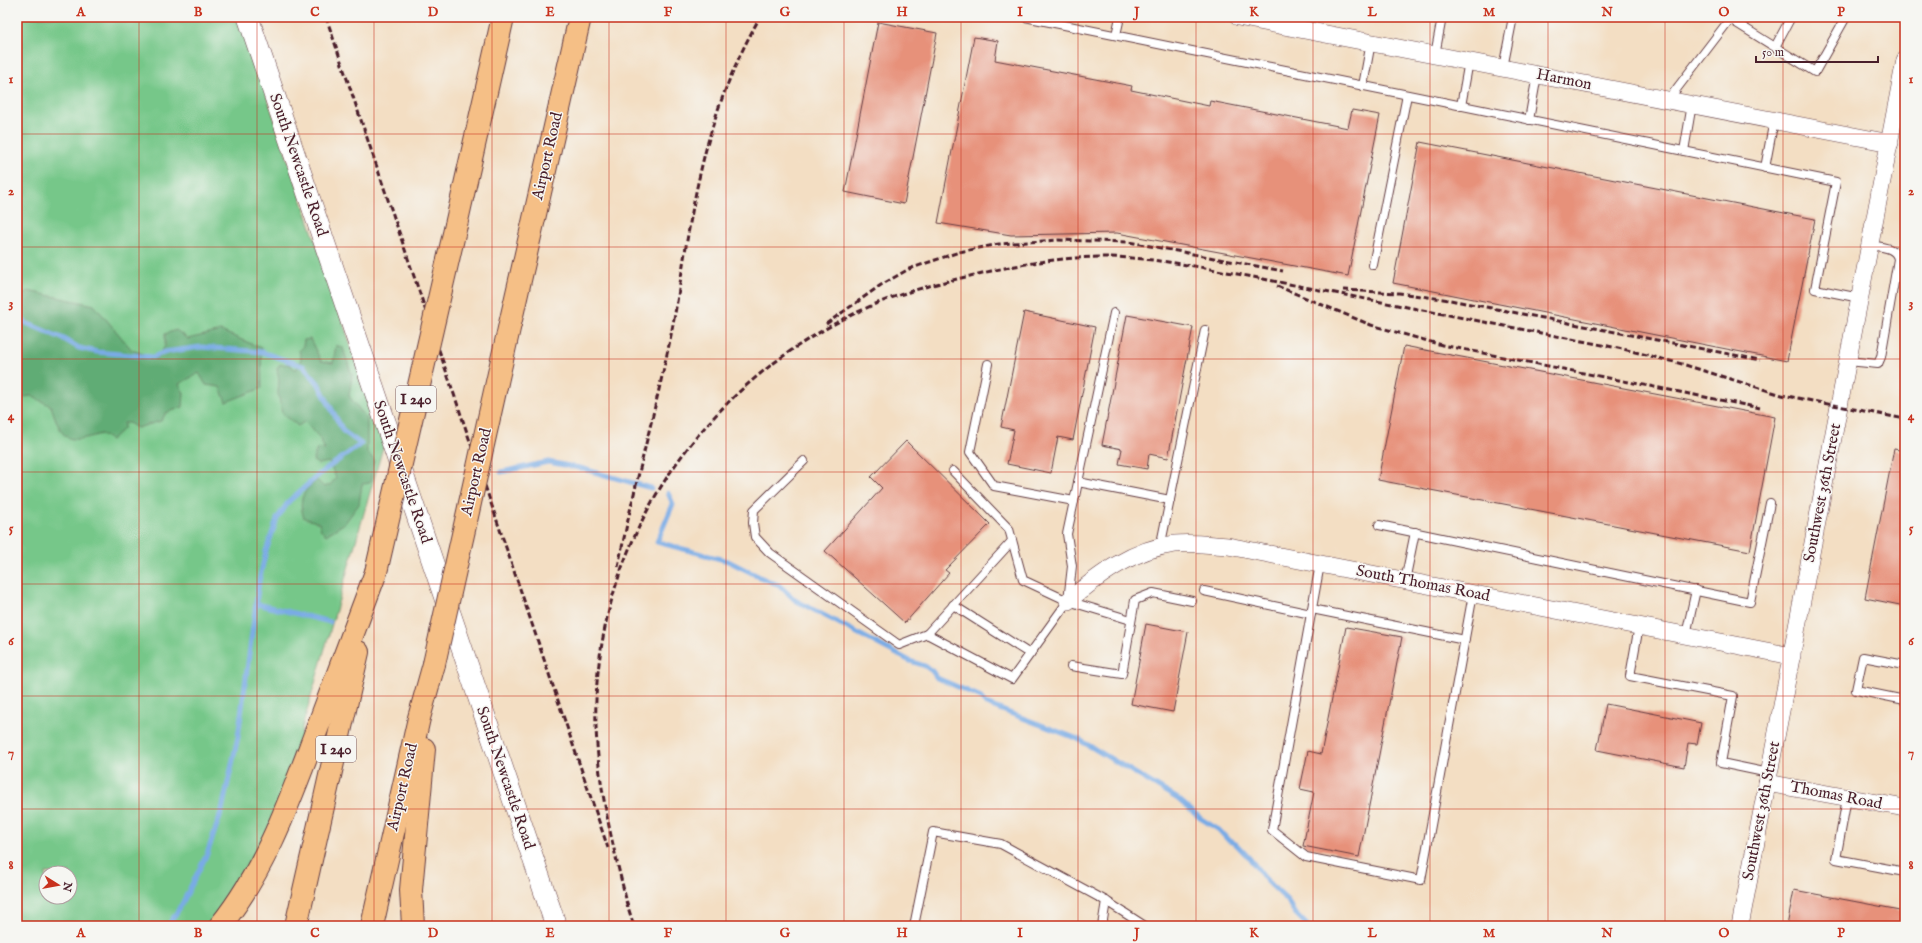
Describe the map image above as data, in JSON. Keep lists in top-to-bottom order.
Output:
{
  "streets": {
    "highway": ["Airport Road", "I 240"],
    "street": [
      "Harmon",
      "South Newcastle Road",
      "Southwest 36th Street",
      "South Thomas Road",
      "Thomas Road"
    ]
  },
  "crossings": [
    ["Harmon", "Southwest 36th Street"],
    ["Southwest 36th Street", "South Thomas Road"],
    ["Southwest 36th Street", "Thomas Road"]
  ],
  "scale_bar": "50 m",
  "north": "right",
  "grid": {
    "columns": [
      "A",
      "B",
      "C",
      "D",
      "E",
      "F",
      "G",
      "H",
      "I",
      "J",
      "K",
      "L",
      "M",
      "N",
      "O",
      "P"
    ],
    "rows": [
      "1",
      "2",
      "3",
      "4",
      "5",
      "6",
      "7",
      "8"
    ]
  }
}
